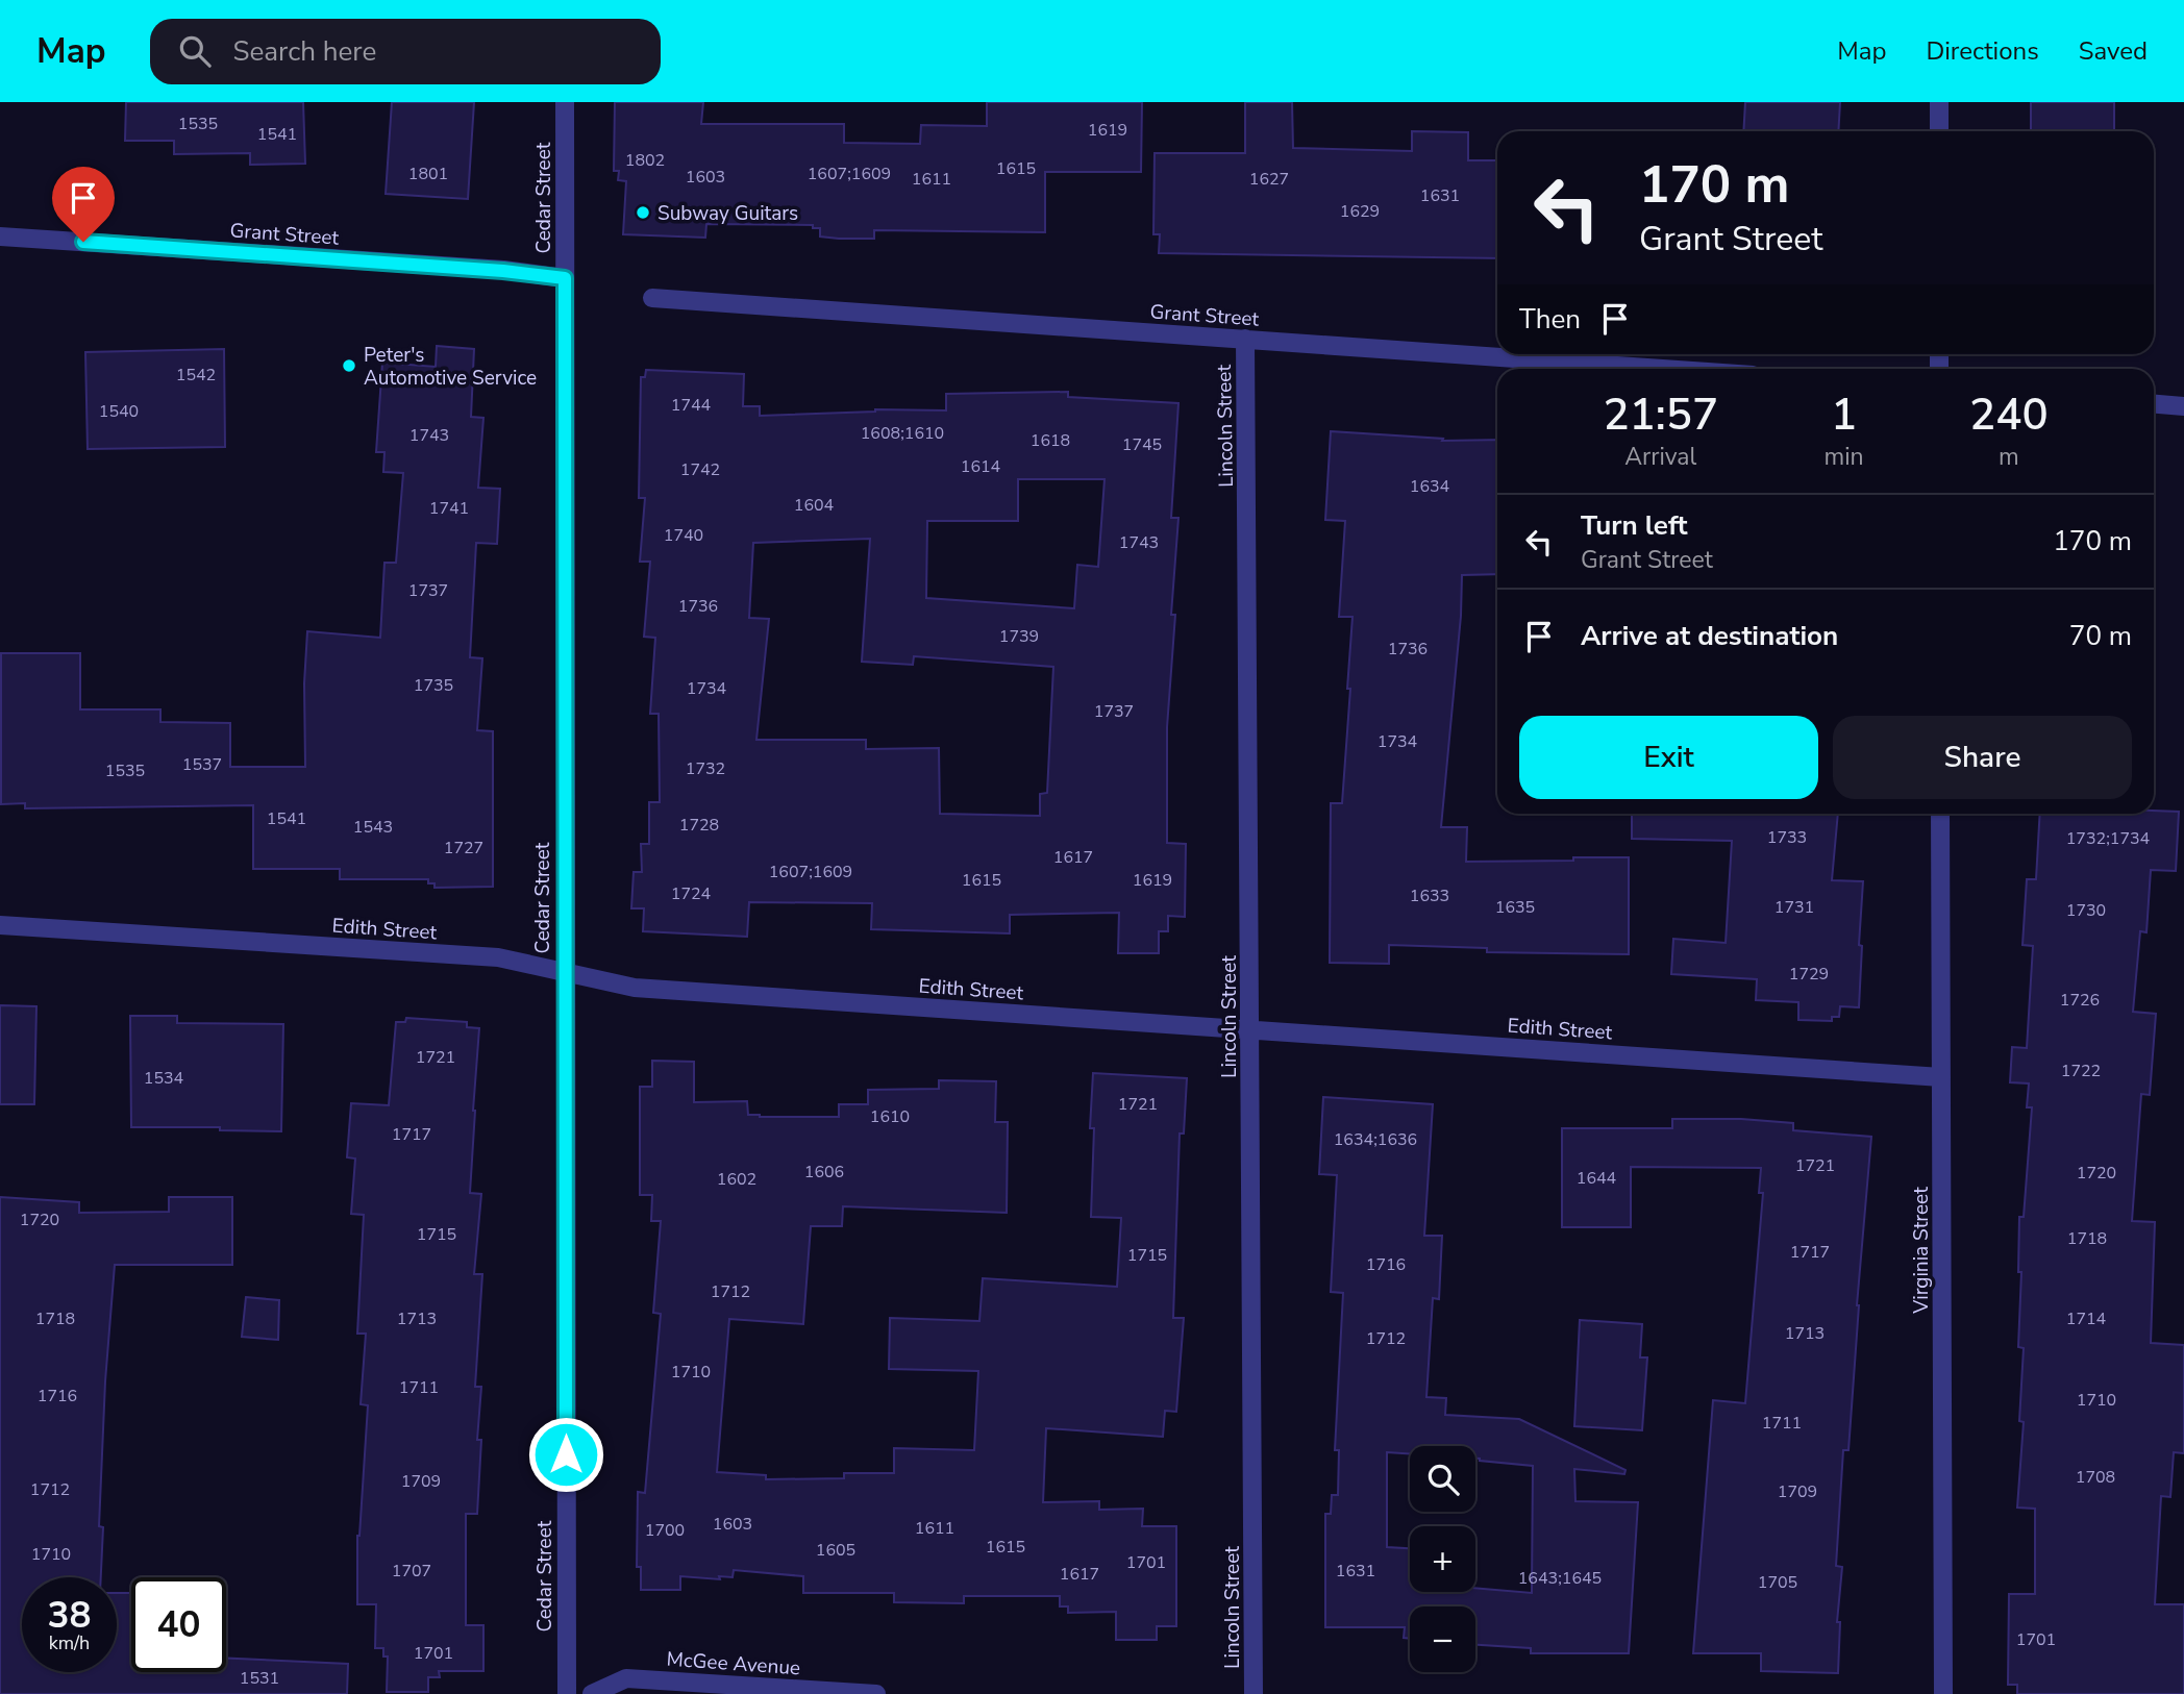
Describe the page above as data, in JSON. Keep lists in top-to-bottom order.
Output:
{
  "streets": {
    "street": [
      "Cedar Street",
      "Grant Street",
      "Lincoln Street",
      "Edith Street",
      "Virginia Street",
      "McGee Avenue"
    ]
  },
  "crossings": [
    ["Cedar Street", "Grant Street"],
    ["Cedar Street", "Edith Street"],
    ["Grant Street", "Lincoln Street"],
    ["Lincoln Street", "Edith Street"],
    ["Edith Street", "Virginia Street"]
  ],
  "places": ["Subway Guitars", "Peter's Automotive Service"],
  "house_numbers": [
    "1535",
    "1619",
    "1541",
    "1802",
    "1615",
    "1801",
    "1607;1609",
    "1603",
    "1611",
    "1627",
    "1631",
    "1629",
    "1542",
    "1744",
    "1540",
    "1608;1610",
    "1743",
    "1618",
    "1745",
    "1614",
    "1742",
    "1634",
    "1604",
    "1741",
    "1740",
    "1743",
    "1737",
    "1736",
    "1739",
    "1736",
    "1735",
    "1734",
    "1737",
    "1734",
    "1537",
    "1732",
    "1535",
    "1541",
    "1728",
    "1543",
    "1733",
    "1732;1734",
    "1727",
    "1617",
    "1607;1609",
    "1615",
    "1619",
    "1724",
    "1633",
    "1635",
    "1731",
    "1730",
    "1729",
    "1726",
    "1721",
    "1722",
    "1534",
    "1721",
    "1610",
    "1717",
    "1634;1636",
    "1721",
    "1606",
    "1720",
    "1644",
    "1602",
    "1720",
    "1715",
    "1718",
    "1717",
    "1715",
    "1716",
    "1712",
    "1718",
    "1713",
    "1714",
    "1713",
    "1712",
    "1710",
    "1711",
    "1716",
    "1710",
    "1711",
    "1708",
    "1709",
    "1712",
    "1709",
    "1603",
    "1611",
    "1700",
    "1615",
    "1605",
    "1710",
    "1701",
    "1707",
    "1631",
    "1617",
    "1643;1645",
    "1705",
    "1701",
    "1701",
    "1531"
  ],
  "page": {
    "header": "Map",
    "search": "Search here",
    "nav": ["Map", "Directions", "Saved"],
    "turn": ["170 m", "Grant Street"],
    "then": "Then",
    "eta": [
      "21:57",
      "Arrival",
      "1",
      "min",
      "240",
      "m"
    ],
    "list": [
      {
        "name": "Turn left",
        "note": "Grant Street",
        "value": "170 m"
      },
      {
        "name": "Arrive at destination",
        "value": "70 m"
      }
    ],
    "buttons": ["Exit", "Share"],
    "map_buttons": ["+", "−"],
    "speed": "38 km/h",
    "limit": "40"
  }
}
